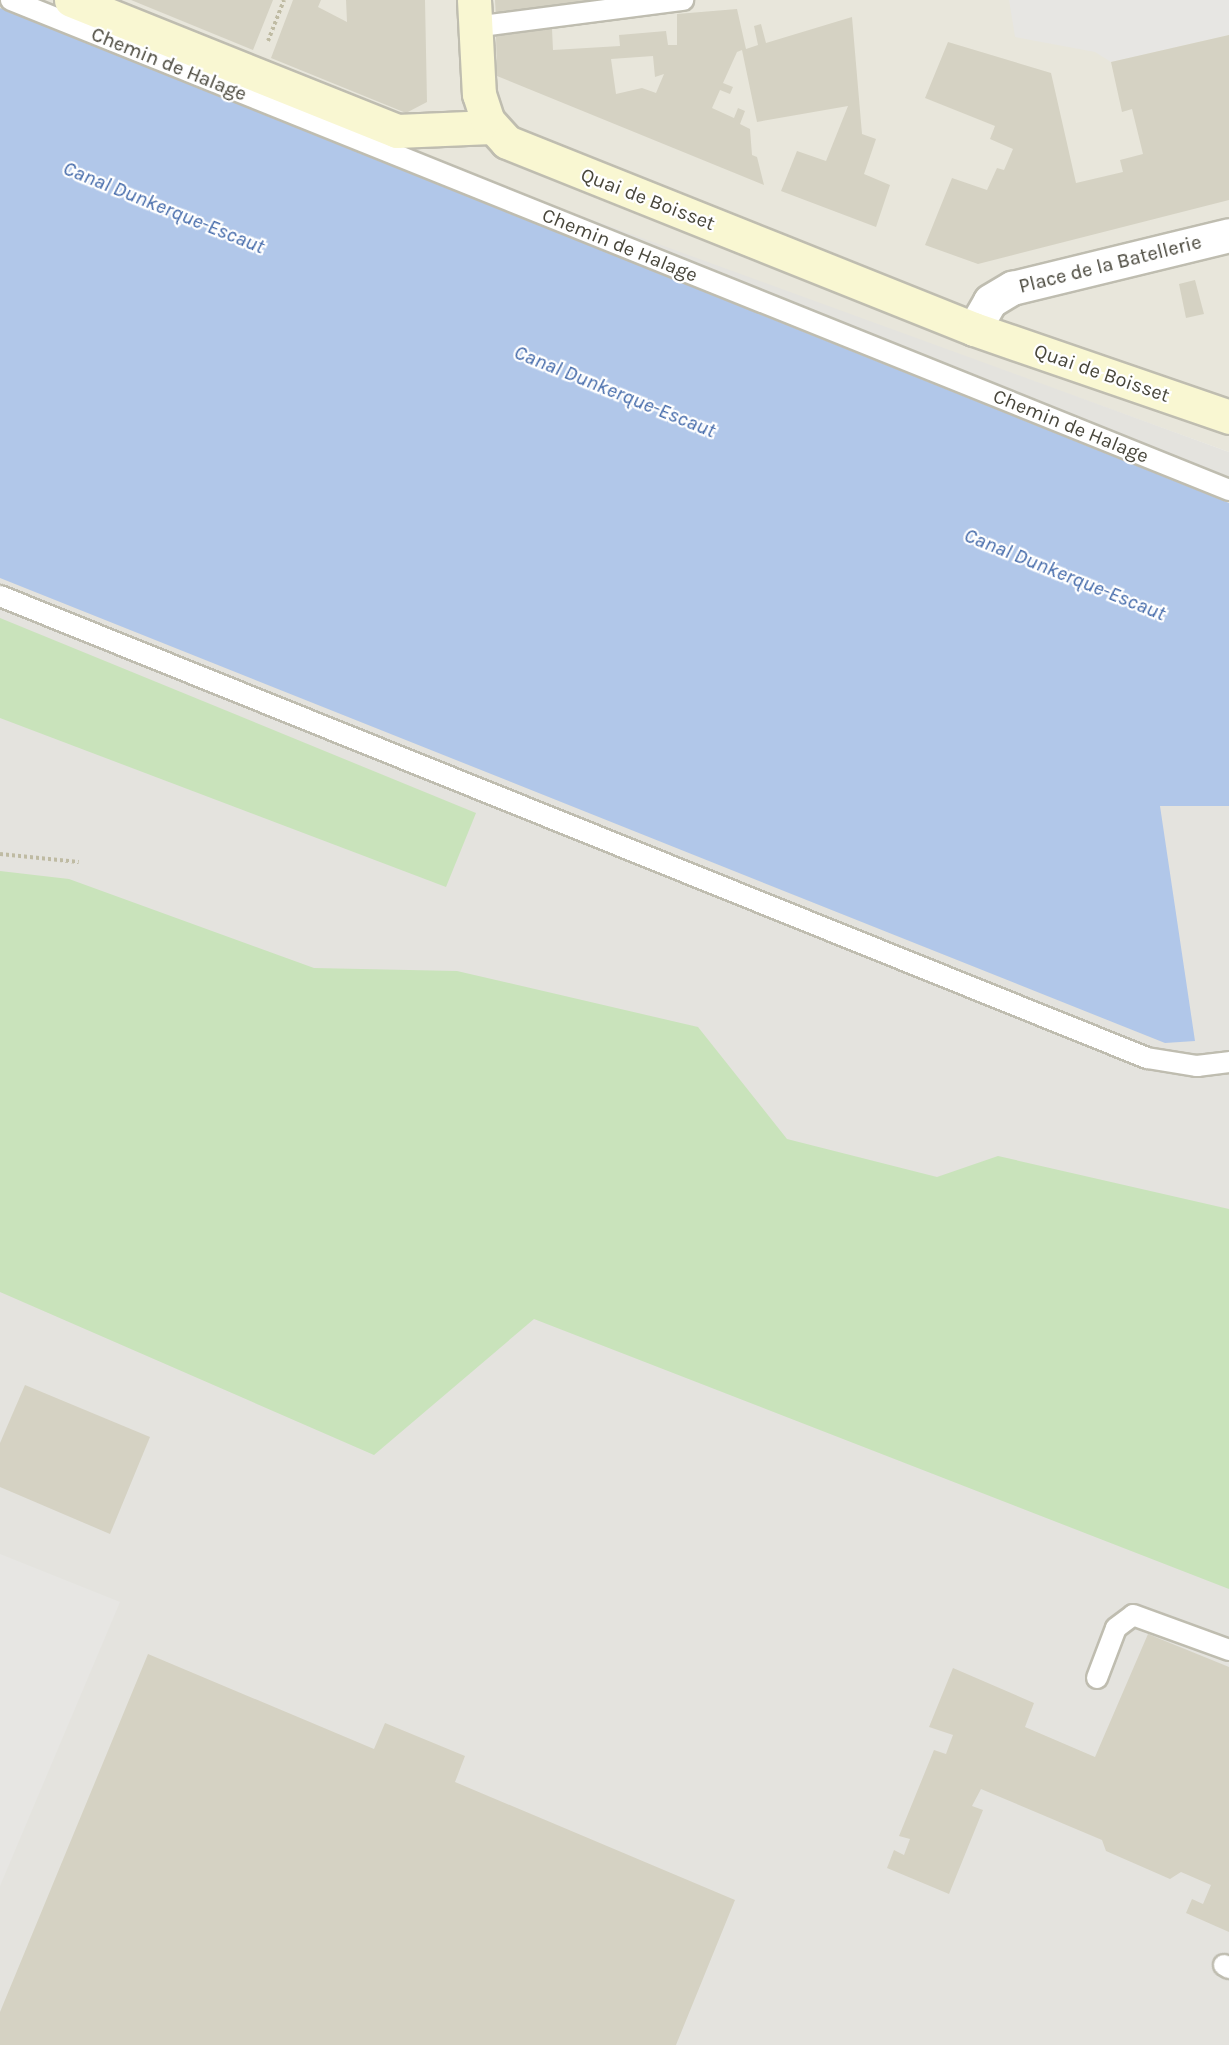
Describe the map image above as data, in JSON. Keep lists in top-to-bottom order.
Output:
{
  "streets": {
    "main road": ["Quai de Boisset"],
    "street": ["Place de la Batellerie"],
    "lane": ["Chemin de Halage"]
  },
  "crossings": [
    ["Quai de Boisset", "Place de la Batellerie"]
  ],
  "water": ["Canal Dunkerque-Escaut"]
}
